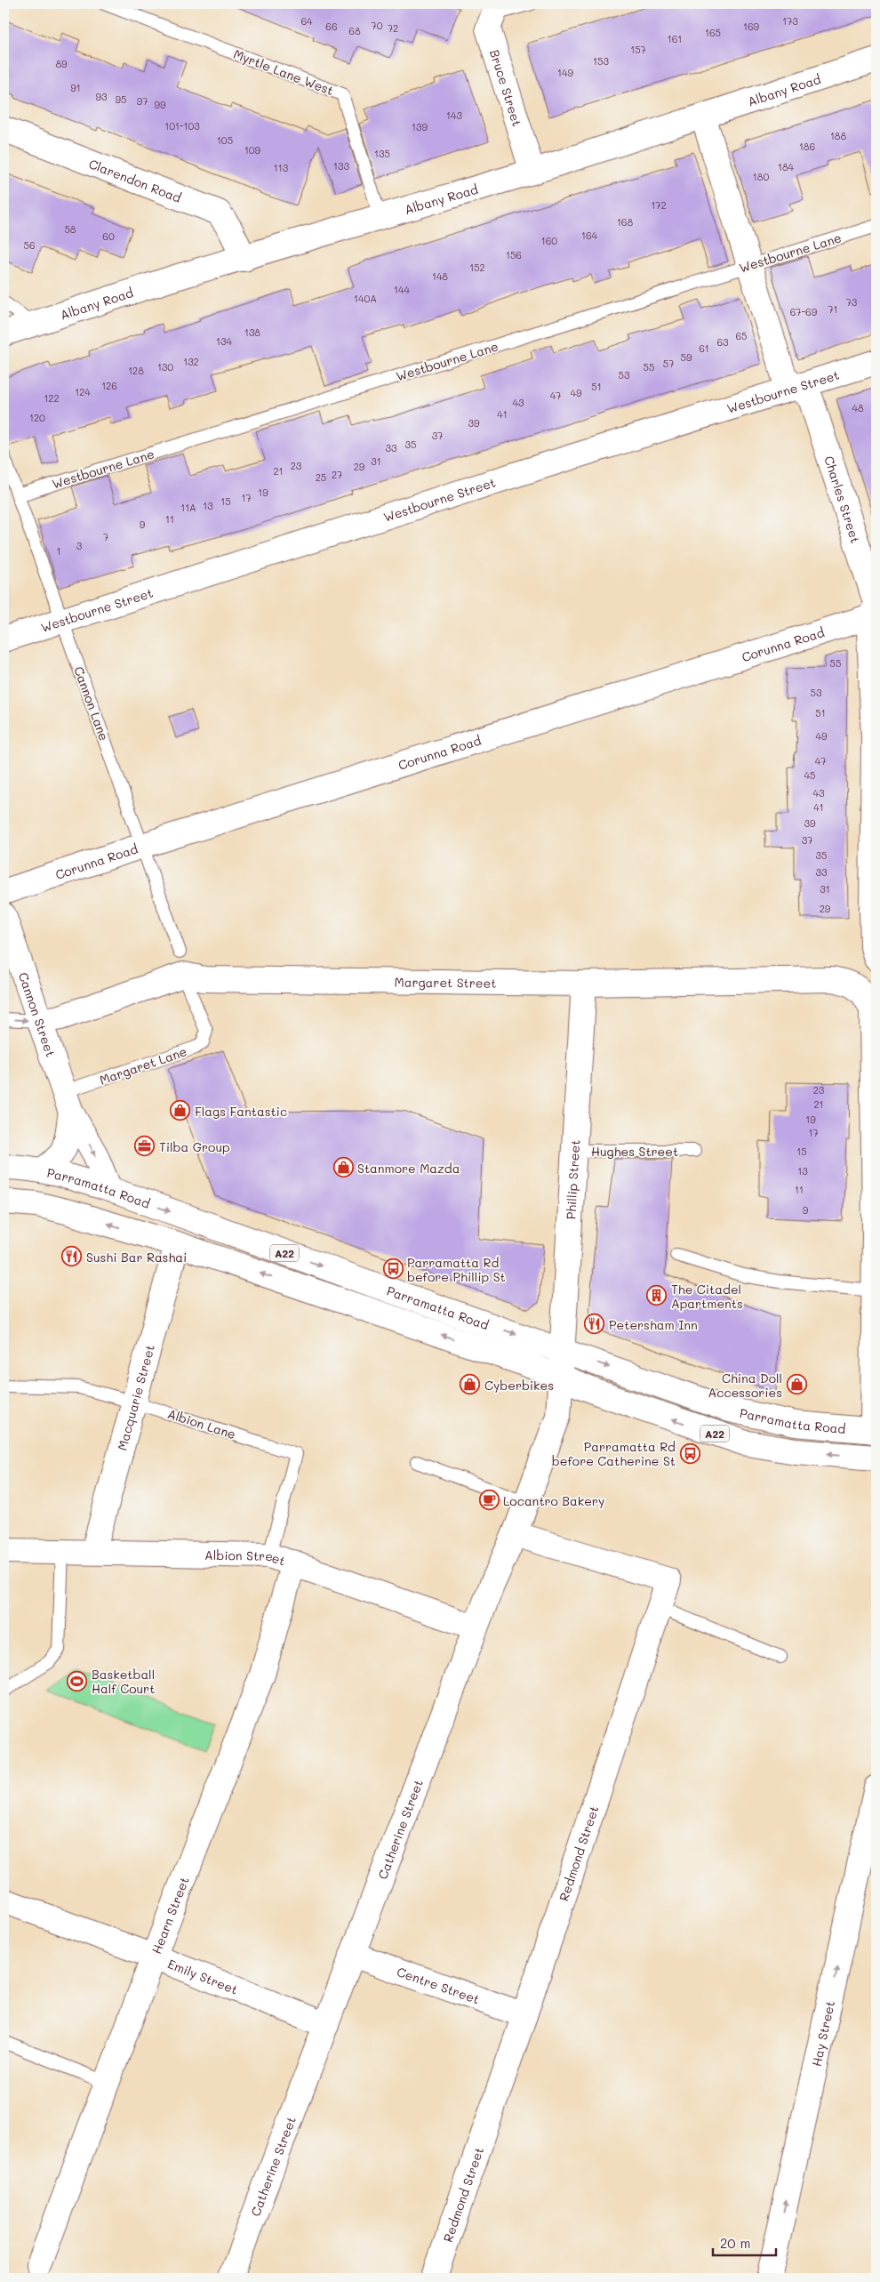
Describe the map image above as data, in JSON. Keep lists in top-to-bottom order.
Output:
{
  "streets": {
    "main road": [
      "Bruce Street",
      "Albany Road",
      "Clarendon Road",
      "Westbourne Street",
      "Charles Street",
      "Corunna Road",
      "Margaret Street",
      "Cannon Street",
      "Phillip Street",
      "Parramatta Road",
      "A22",
      "Macquarie Street",
      "Albion Street",
      "Catherine Street",
      "Redmond Street",
      "Hearn Street",
      "Emily Street",
      "Centre Street",
      "Hay Street"
    ],
    "lane": [
      "Myrtle Lane West",
      "Westbourne Lane",
      "Cannon Lane",
      "Margaret Lane",
      "Hughes Street",
      "Albion Lane"
    ]
  },
  "crossings": [
    ["Myrtle Lane West", "Albany Road"],
    ["Bruce Street", "Albany Road"],
    ["Albany Road", "Clarendon Road"],
    ["Albany Road", "Charles Street"],
    ["Westbourne Lane", "Charles Street"],
    ["Westbourne Lane", "Cannon Lane"],
    ["Westbourne Street", "Charles Street"],
    ["Westbourne Street", "Cannon Lane"],
    ["Charles Street", "Corunna Road"],
    ["Corunna Road", "Cannon Lane"],
    ["Cannon Lane", "Margaret Street"],
    ["Cannon Lane", "Margaret Lane"],
    ["Margaret Street", "Margaret Lane"],
    ["Margaret Street", "Phillip Street"],
    ["Cannon Street", "Margaret Lane"],
    ["Cannon Street", "Parramatta Road"],
    ["Hughes Street", "Phillip Street"],
    ["Phillip Street", "Parramatta Road"],
    ["Phillip Street", "Catherine Street"],
    ["Parramatta Road", "Macquarie Street"],
    ["Parramatta Road", "Catherine Street"],
    ["Macquarie Street", "Albion Lane"],
    ["Macquarie Street", "Albion Street"],
    ["Albion Lane", "Albion Street"],
    ["Albion Street", "Catherine Street"],
    ["Albion Street", "Hearn Street"],
    ["Catherine Street", "Redmond Street"],
    ["Catherine Street", "Emily Street"],
    ["Catherine Street", "Centre Street"],
    ["Redmond Street", "Centre Street"],
    ["Hearn Street", "Emily Street"]
  ],
  "one_way": ["Hay Street"],
  "places": {
    "shop": [
      "Flags Fantastic",
      "Stanmore Mazda",
      "Cyberbikes",
      "China Doll Accessories"
    ],
    "office": ["Tilba Group"],
    "restaurant": ["Sushi Bar Rashai", "Petersham Inn"],
    "bus stop": ["Parramatta Rd before Phillip St", "Parramatta Rd before Catherine St"],
    "building": ["The Citadel Apartments"],
    "cafe": ["Locantro Bakery"],
    "sports": ["Basketball Half Court"]
  },
  "house_numbers": [
    "64",
    "173",
    "70",
    "66",
    "169",
    "72",
    "68",
    "165",
    "161",
    "157",
    "153",
    "89",
    "149",
    "91",
    "93",
    "95",
    "97",
    "99",
    "143",
    "101-103",
    "139",
    "188",
    "105",
    "186",
    "109",
    "135",
    "133",
    "184",
    "113",
    "180",
    "172",
    "168",
    "58",
    "164",
    "60",
    "160",
    "56",
    "156",
    "152",
    "148",
    "144",
    "140A",
    "73",
    "71",
    "67-69",
    "138",
    "65",
    "134",
    "63",
    "61",
    "59",
    "132",
    "57",
    "130",
    "55",
    "128",
    "53",
    "126",
    "51",
    "124",
    "49",
    "47",
    "122",
    "43",
    "48",
    "41",
    "120",
    "39",
    "37",
    "35",
    "33",
    "31",
    "23",
    "29",
    "21",
    "27",
    "25",
    "19",
    "17",
    "15",
    "13",
    "11A",
    "11",
    "9",
    "7",
    "3",
    "1",
    "55",
    "53",
    "51",
    "49",
    "47",
    "45",
    "43",
    "41",
    "39",
    "37",
    "35",
    "33",
    "31",
    "29",
    "23",
    "21",
    "19",
    "17",
    "15",
    "13",
    "11",
    "9"
  ],
  "scale_bar": "20 m"
}
